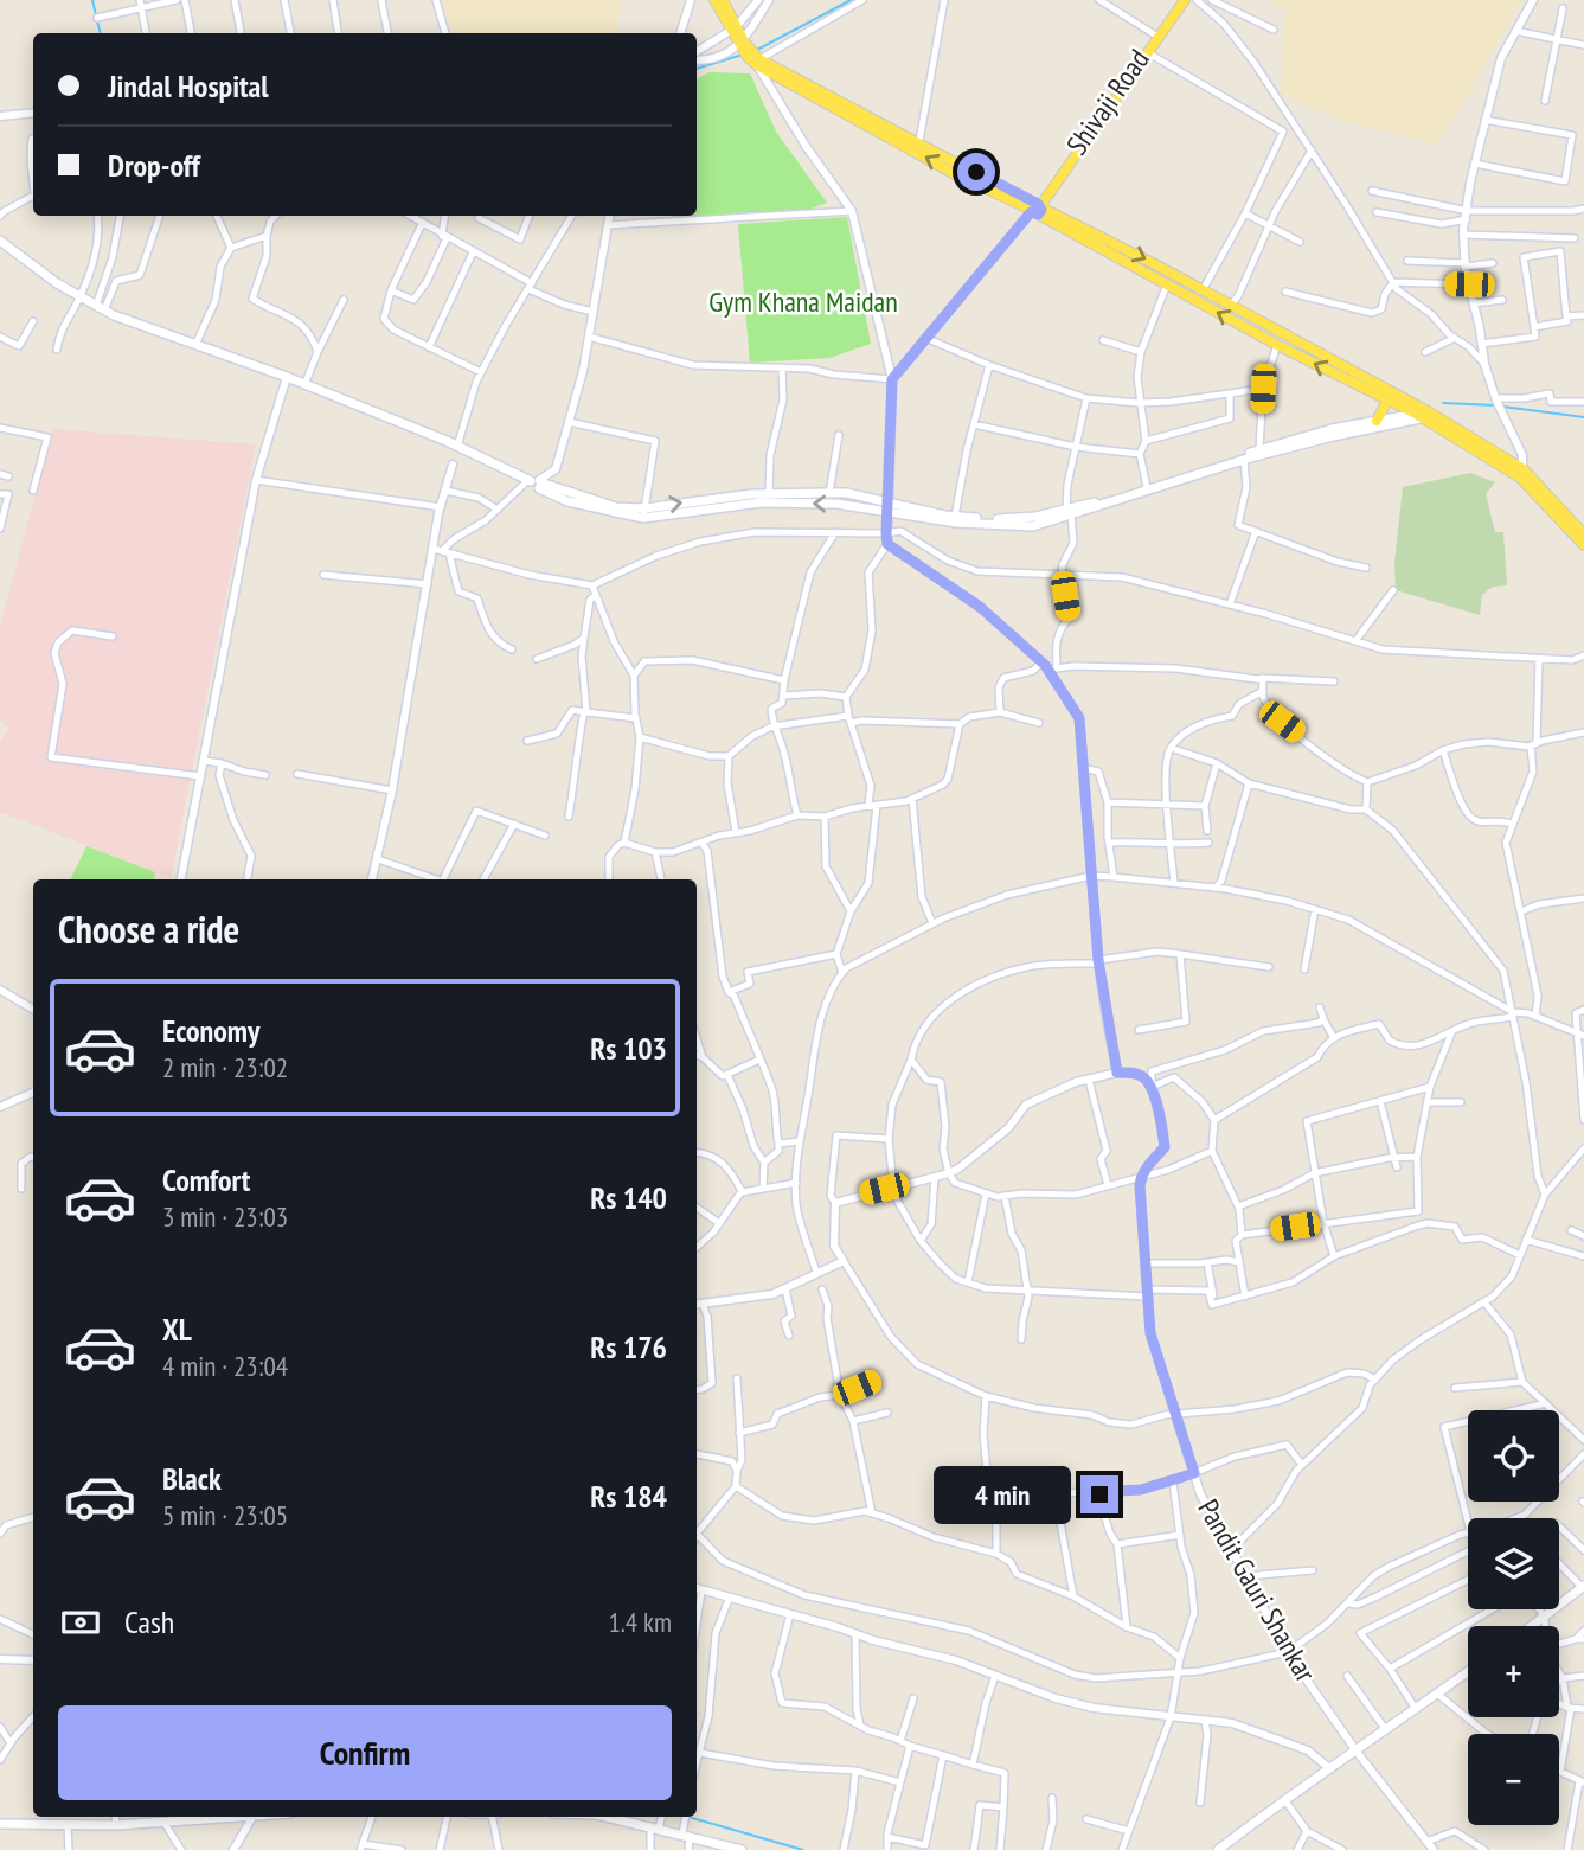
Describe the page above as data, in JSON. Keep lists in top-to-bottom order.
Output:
{
  "streets": {
    "main road": ["Shivaji Road"],
    "street": ["Pandit Gauri Shankar"]
  },
  "parks": ["Gym Khana Maidan"],
  "page": {
    "banner": ["Jindal Hospital", "Drop-off"],
    "heading": "Choose a ride",
    "list": [
      {
        "name": "Economy",
        "note": "2 min · 23:02",
        "value": "Rs 103"
      },
      {
        "name": "Comfort",
        "note": "3 min · 23:03",
        "value": "Rs 140"
      },
      {
        "name": "XL",
        "note": "4 min · 23:04",
        "value": "Rs 176"
      },
      {
        "name": "Black",
        "note": "5 min · 23:05",
        "value": "Rs 184"
      }
    ],
    "map_buttons": ["+", "−"],
    "bubble": "4 min",
    "pay": ["Cash", "1.4 km"],
    "buttons": "Confirm"
  }
}
